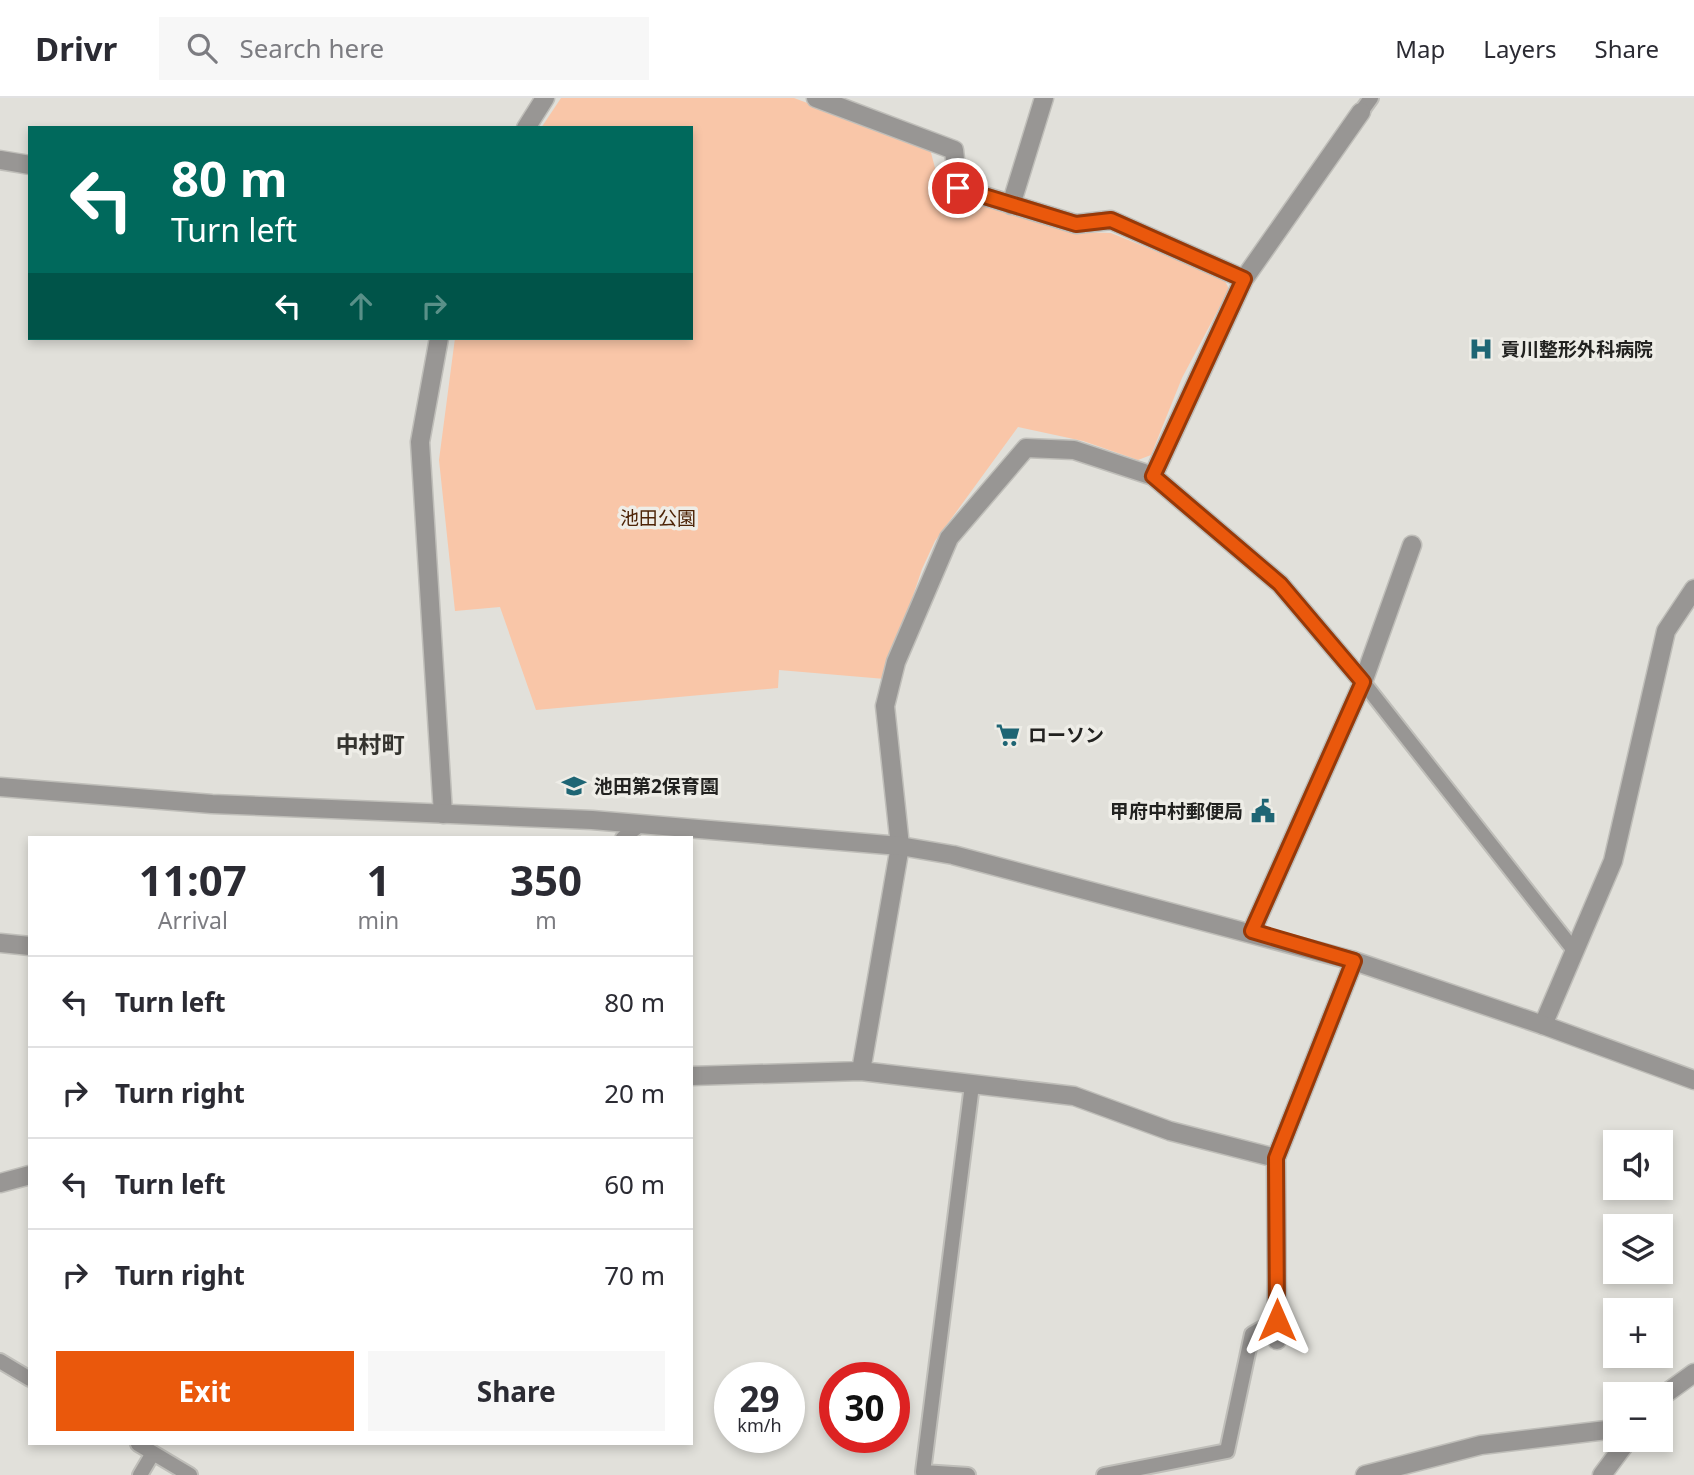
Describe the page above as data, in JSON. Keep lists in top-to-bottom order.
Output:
{
  "districts": ["中村町"],
  "parks": ["池田公園"],
  "places": {
    "hospital": ["貢川整形外科病院"],
    "supermarket": ["ローソン"],
    "school or university": ["池田第2保育園"],
    "public building": ["甲府中村郵便局"]
  },
  "page": {
    "header": "Drivr",
    "search": "Search here",
    "nav": ["Map", "Layers", "Share"],
    "turn": ["80 m", "Turn left"],
    "eta": [
      "11:07",
      "Arrival",
      "1",
      "min",
      "350",
      "m"
    ],
    "list": [
      {
        "name": "Turn left",
        "value": "80 m"
      },
      {
        "name": "Turn right",
        "value": "20 m"
      },
      {
        "name": "Turn left",
        "value": "60 m"
      },
      {
        "name": "Turn right",
        "value": "70 m"
      }
    ],
    "map_buttons": ["+", "−"],
    "buttons": ["Exit", "Share"],
    "speed": "29 km/h",
    "limit": "30"
  }
}
